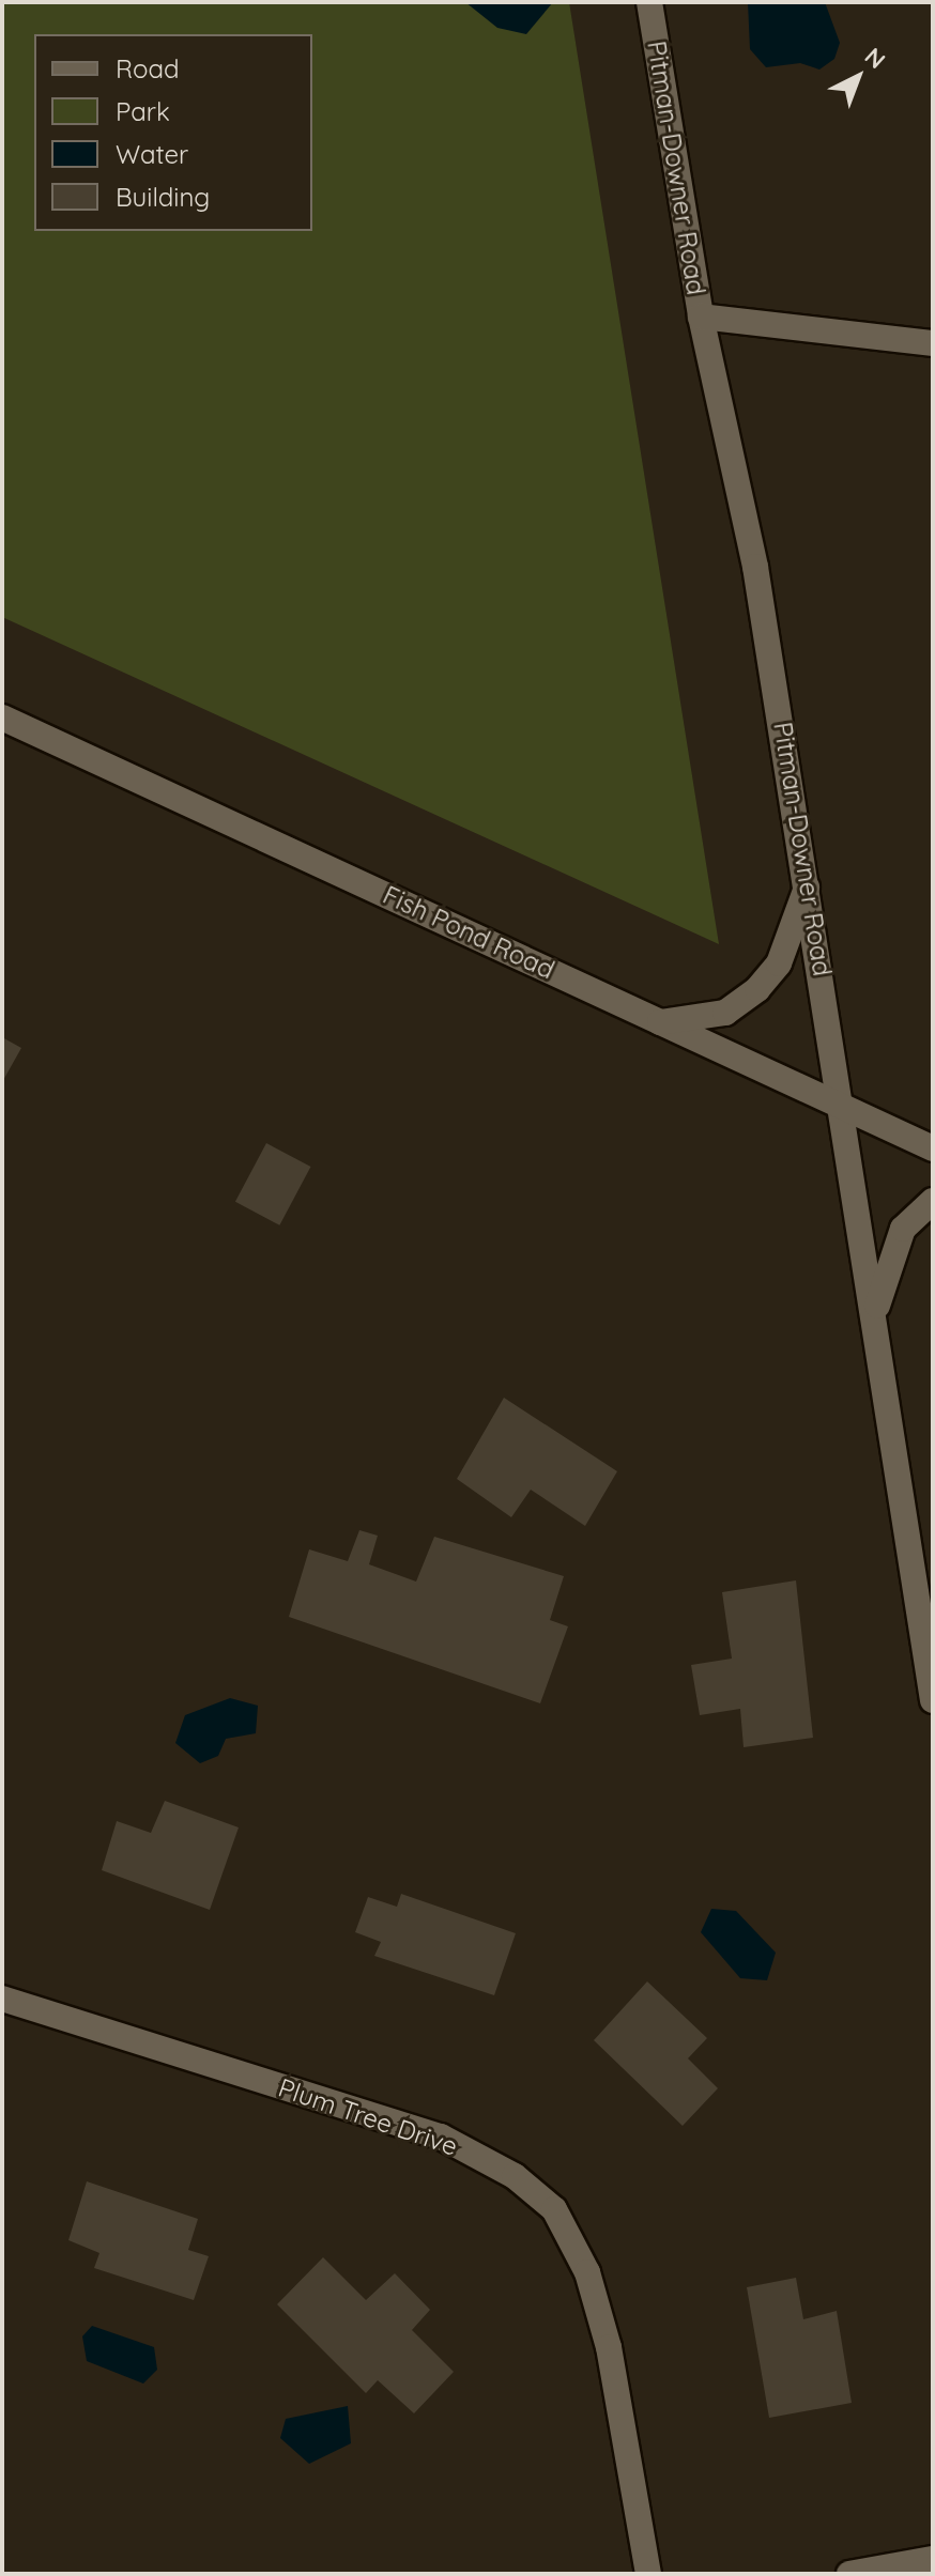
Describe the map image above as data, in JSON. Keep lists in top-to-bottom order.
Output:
{
  "streets": {
    "street": ["Pitman-Downer Road", "Fish Pond Road", "Plum Tree Drive"]
  },
  "crossings": [
    ["Pitman-Downer Road", "Fish Pond Road"]
  ],
  "legend": [
    "Road",
    "Park",
    "Water",
    "Building"
  ],
  "north": "top right"
}
